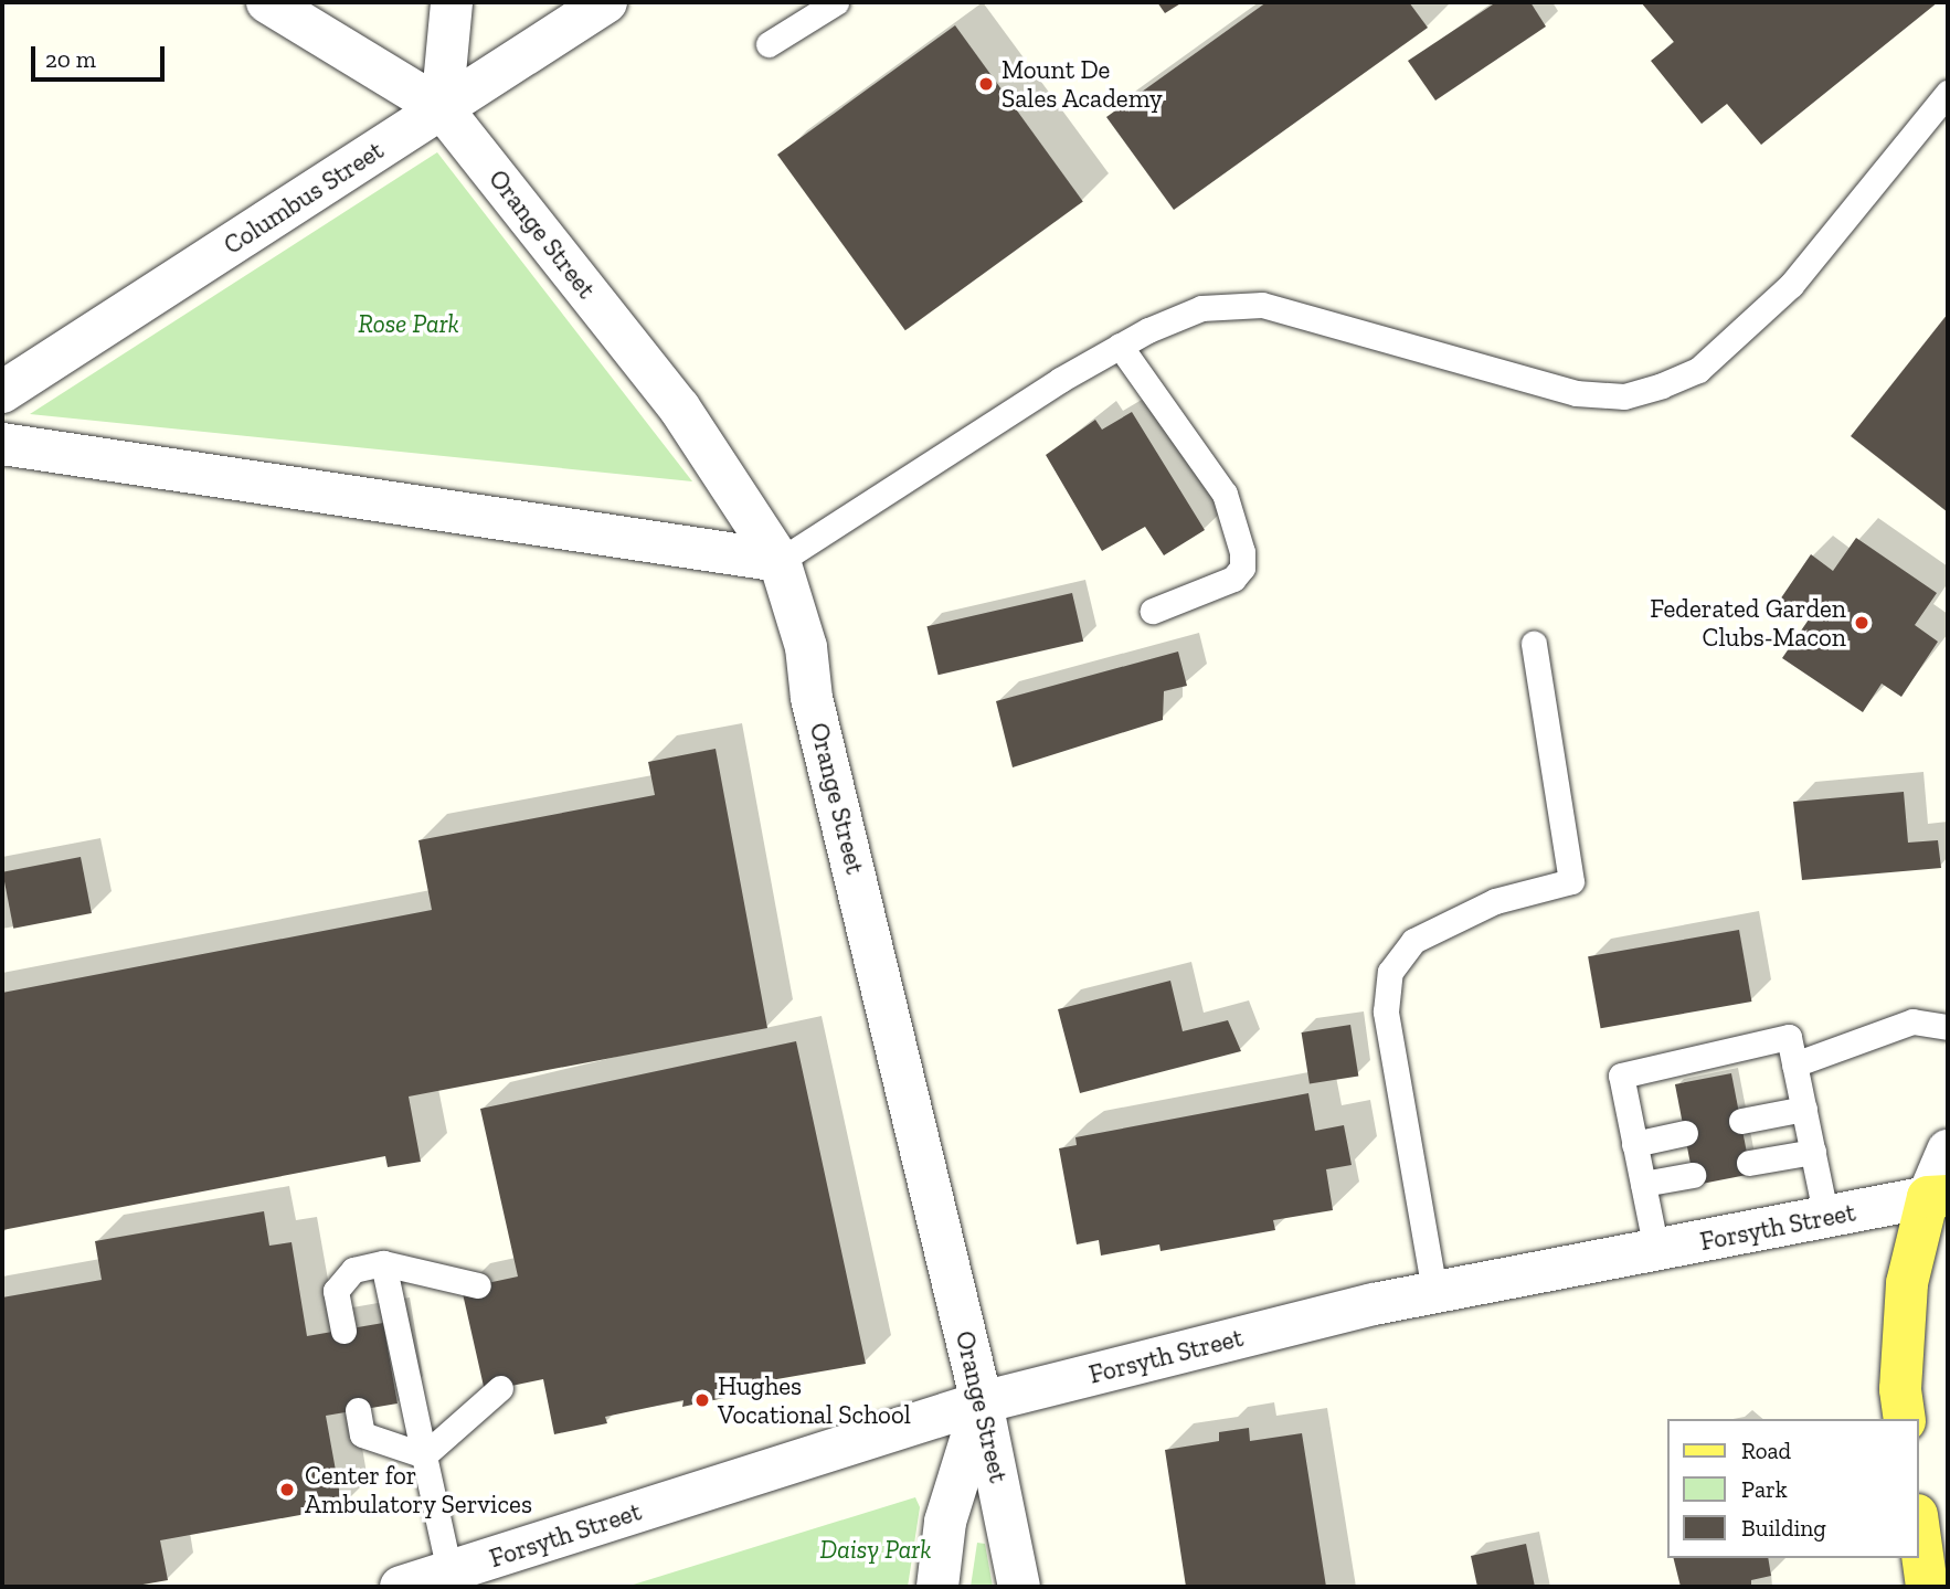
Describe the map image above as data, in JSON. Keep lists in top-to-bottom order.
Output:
{
  "streets": {
    "street": ["Columbus Street", "Orange Street", "Forsyth Street"]
  },
  "crossings": [
    ["Columbus Street", "Orange Street"],
    ["Orange Street", "Forsyth Street"]
  ],
  "parks": ["Rose Park", "Daisy Park"],
  "places": [
    "Mount De Sales Academy",
    "Federated Garden Clubs-Macon",
    "Hughes Vocational School",
    "Center for Ambulatory Services"
  ],
  "legend": ["Road", "Park", "Building"],
  "scale_bar": "20 m"
}
